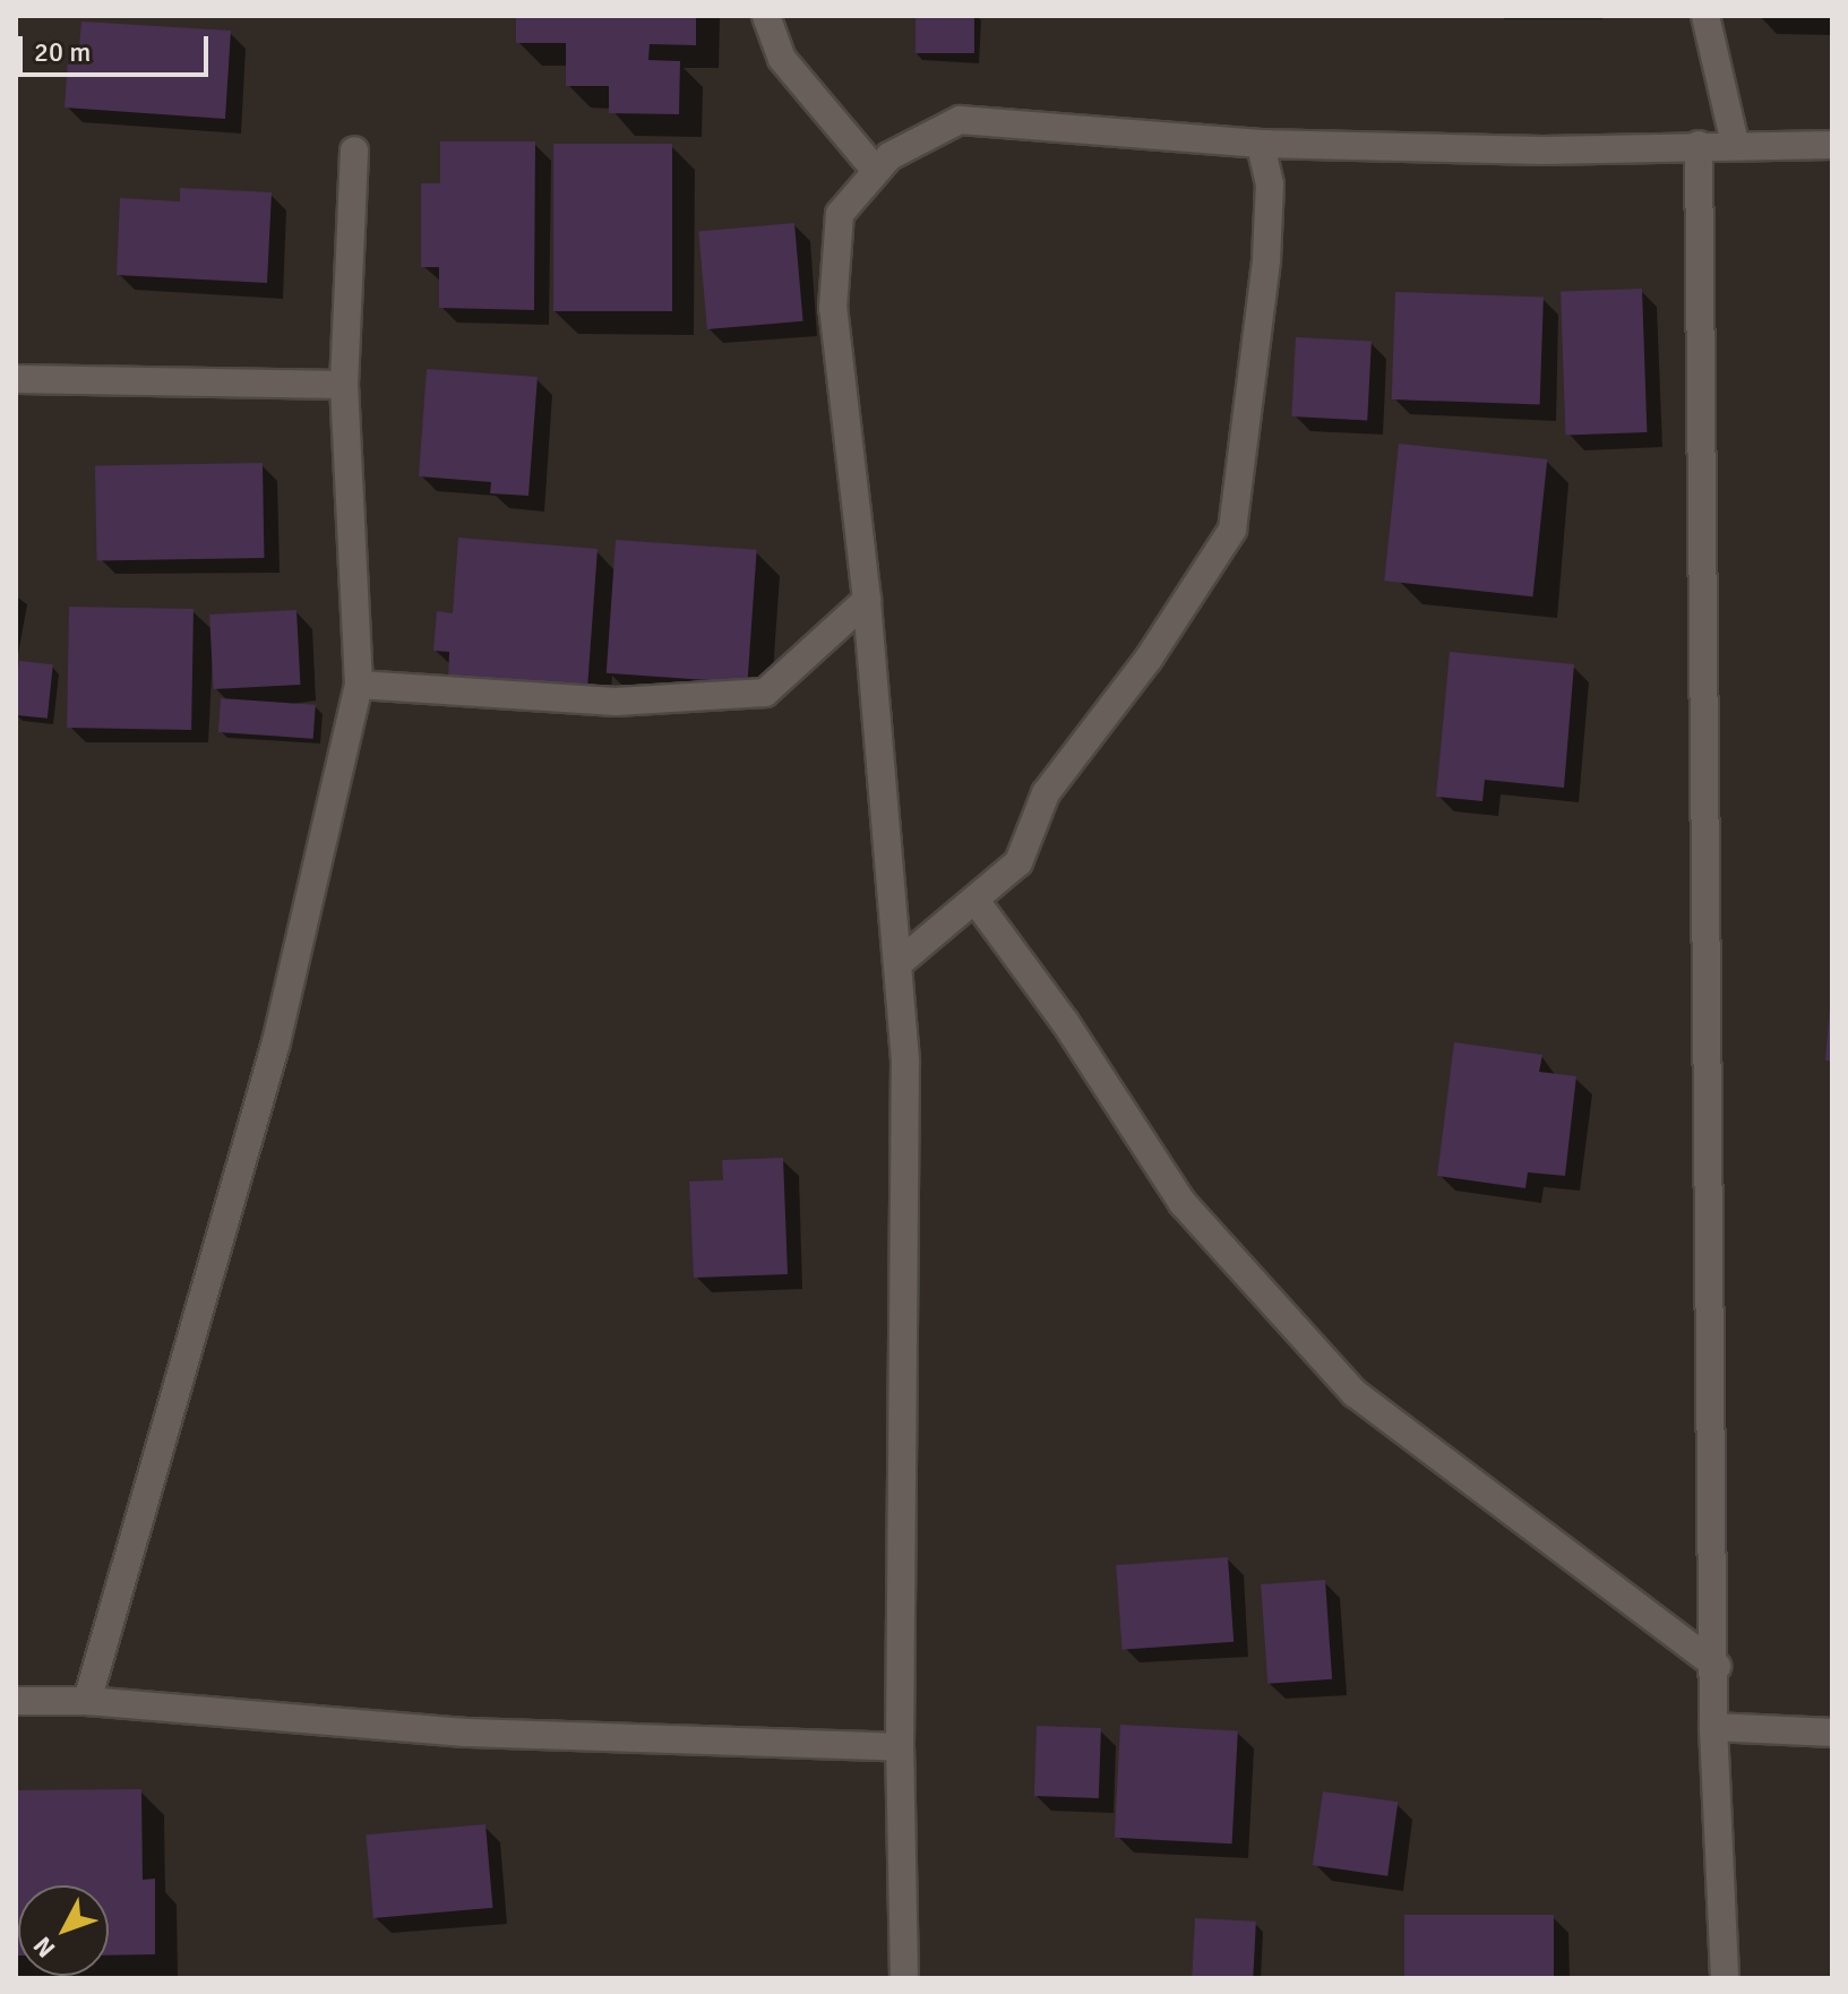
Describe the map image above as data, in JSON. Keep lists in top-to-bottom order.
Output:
{
  "scale_bar": "20 m",
  "north": "bottom left"
}
